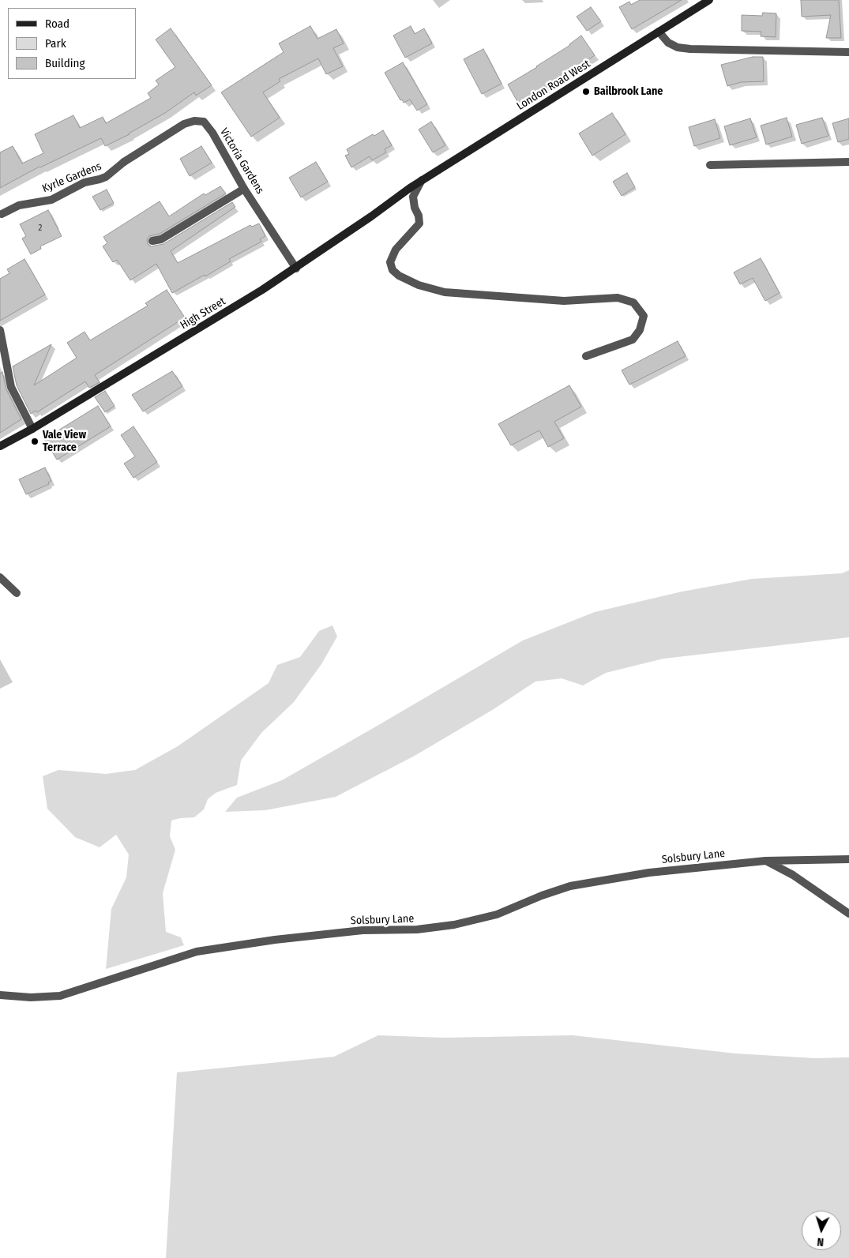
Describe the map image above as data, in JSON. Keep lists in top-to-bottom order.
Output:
{
  "streets": {
    "street": [
      "London Road West",
      "Victoria Gardens",
      "Kyrle Gardens",
      "High Street",
      "Solsbury Lane"
    ]
  },
  "crossings": [
    ["London Road West", "High Street"],
    ["Victoria Gardens", "Kyrle Gardens"],
    ["Victoria Gardens", "High Street"]
  ],
  "places": ["Bailbrook Lane", "Vale View Terrace"],
  "house_numbers": ["2"],
  "legend": ["Road", "Park", "Building"],
  "north": "bottom"
}
